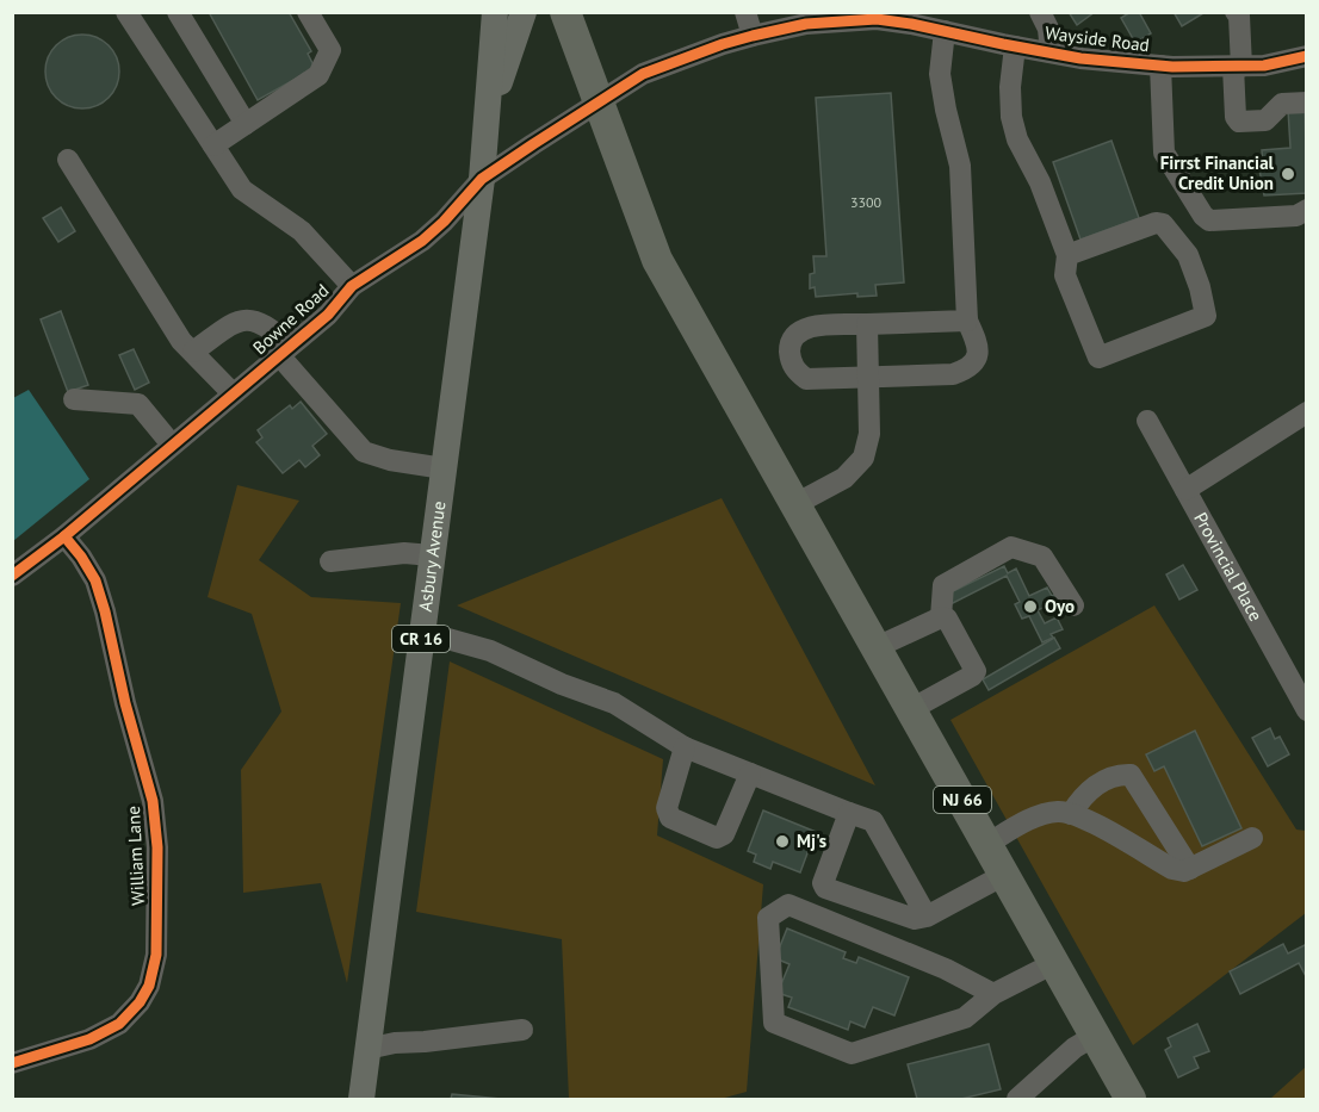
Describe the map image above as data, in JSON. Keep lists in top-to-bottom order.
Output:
{
  "streets": {
    "highway": ["NJ 66"],
    "main road": ["Asbury Avenue", "CR 16"],
    "street": [
      "Wayside Road",
      "Bowne Road",
      "Provincial Place",
      "William Lane"
    ]
  },
  "crossings": [
    ["Wayside Road", "Bowne Road"],
    ["Wayside Road", "NJ 66"],
    ["Bowne Road", "Asbury Avenue"],
    ["Bowne Road", "NJ 66"],
    ["Bowne Road", "William Lane"]
  ],
  "places": ["Firrst Financial Credit Union", "Oyo", "Mj's"],
  "house_numbers": ["3300"]
}
